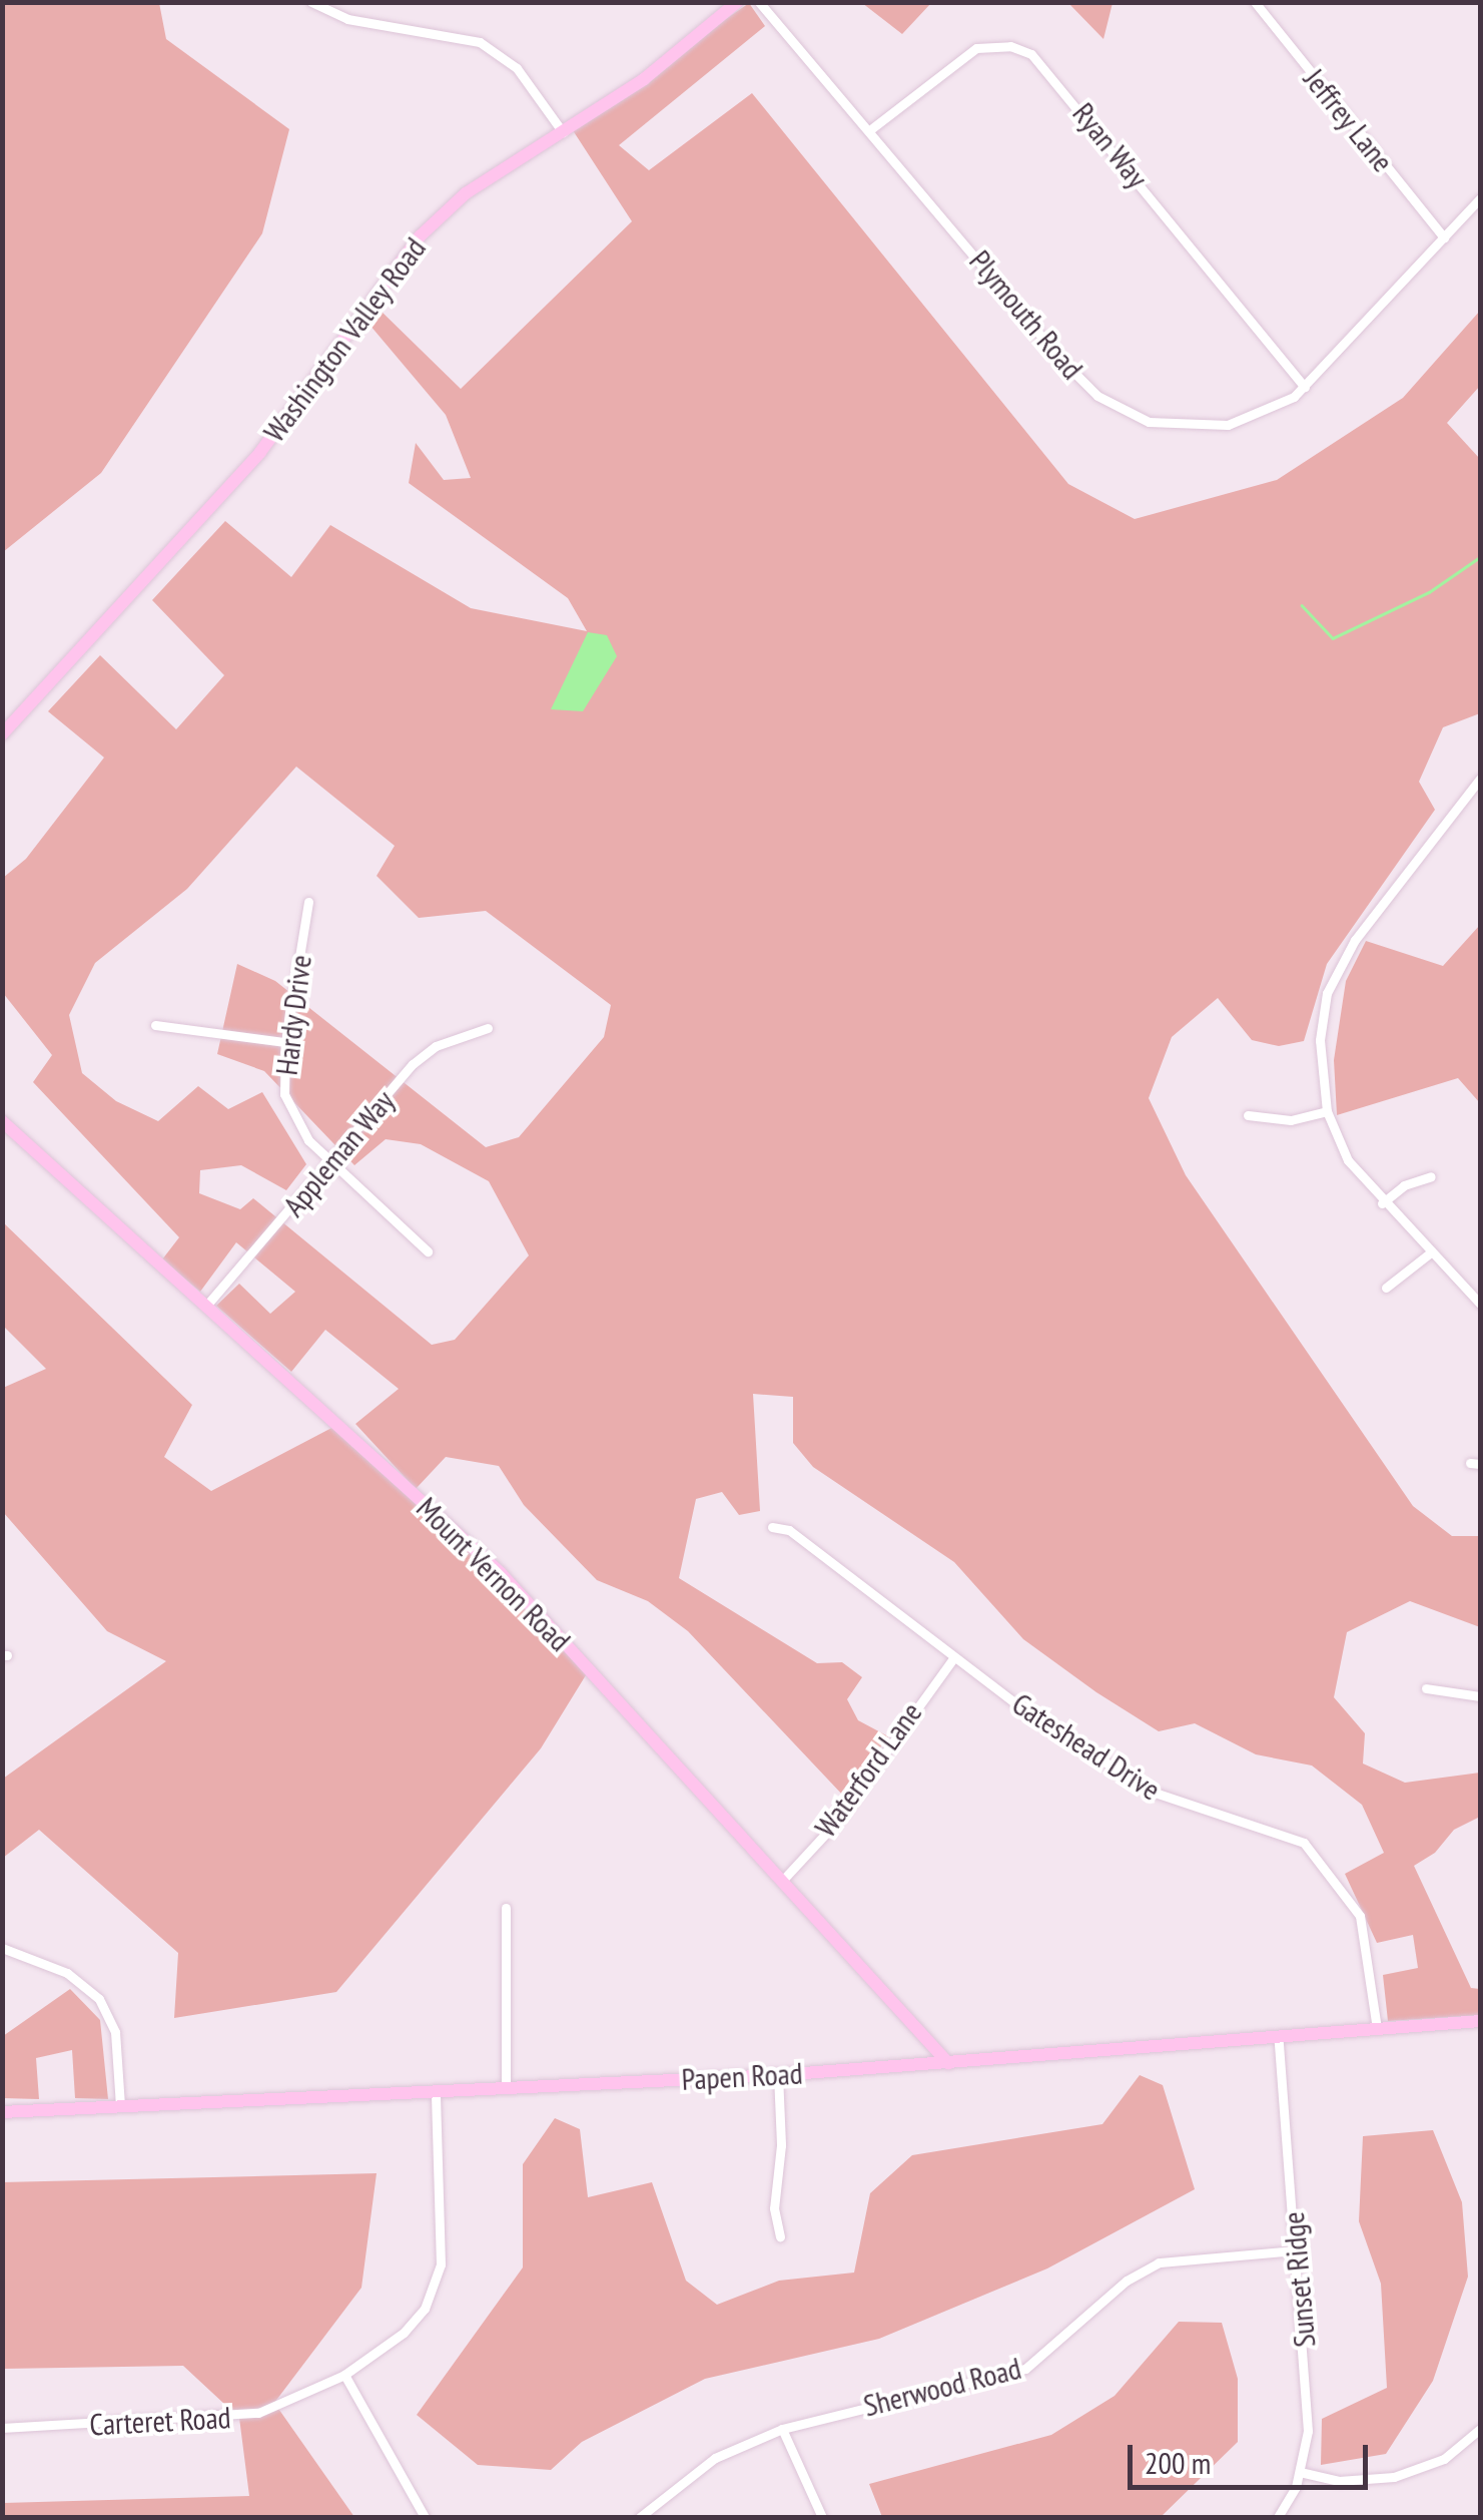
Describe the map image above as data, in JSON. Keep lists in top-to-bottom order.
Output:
{
  "streets": {
    "street": [
      "Jeffrey Lane",
      "Ryan Way",
      "Plymouth Road",
      "Washington Valley Road",
      "Hardy Drive",
      "Appleman Way",
      "Mount Vernon Road",
      "Gateshead Drive",
      "Waterford Lane",
      "Papen Road",
      "Sunset Ridge",
      "Sherwood Road",
      "Carteret Road"
    ]
  },
  "crossings": [
    ["Jeffrey Lane", "Plymouth Road"],
    ["Ryan Way", "Plymouth Road"],
    ["Hardy Drive", "Appleman Way"],
    ["Appleman Way", "Mount Vernon Road"],
    ["Mount Vernon Road", "Waterford Lane"],
    ["Mount Vernon Road", "Papen Road"],
    ["Gateshead Drive", "Waterford Lane"],
    ["Gateshead Drive", "Papen Road"],
    ["Papen Road", "Sunset Ridge"],
    ["Papen Road", "Carteret Road"],
    ["Sunset Ridge", "Sherwood Road"]
  ],
  "scale_bar": "200 m"
}
